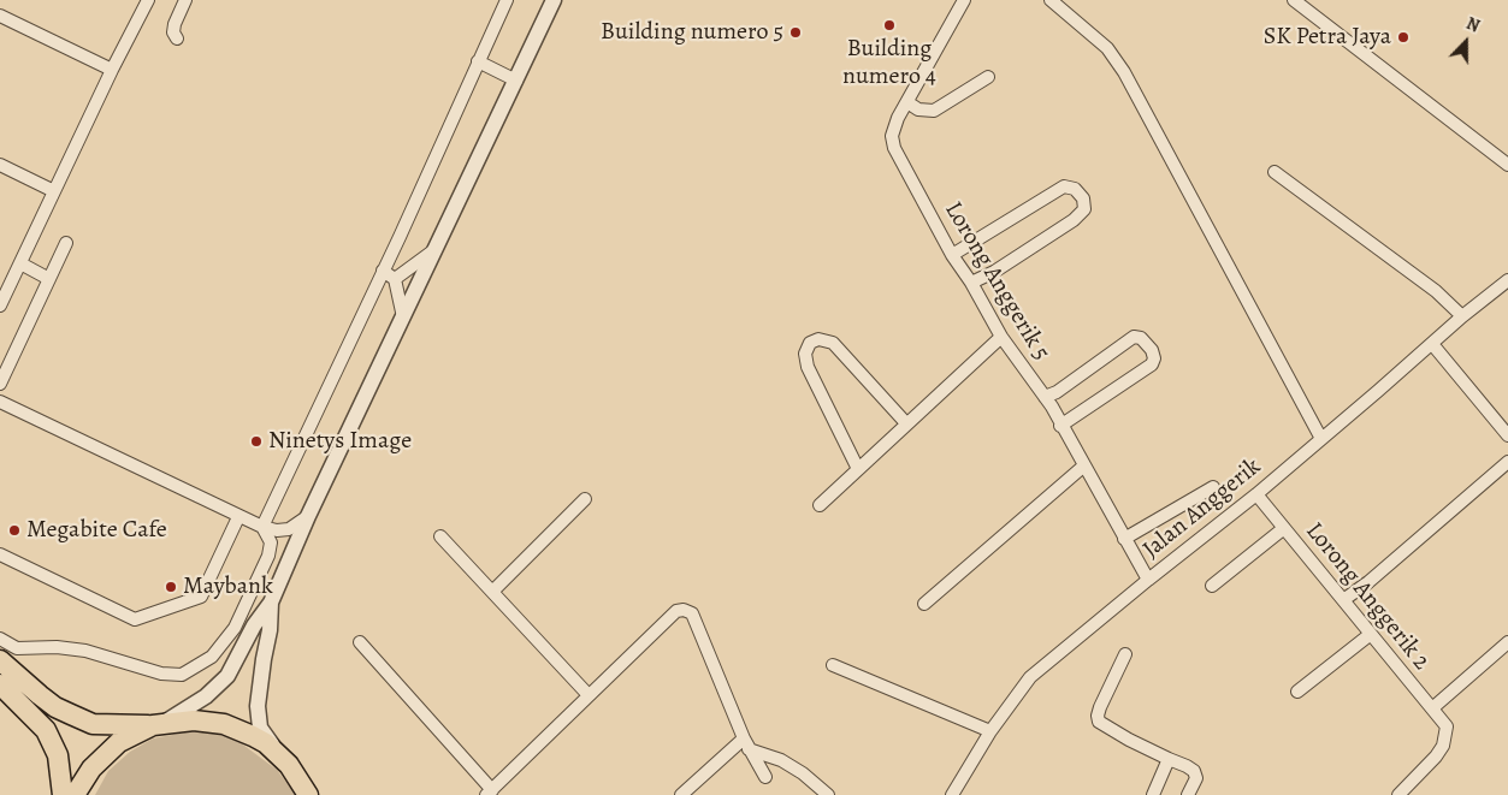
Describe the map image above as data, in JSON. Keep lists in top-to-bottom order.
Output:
{
  "streets": {
    "street": ["Lorong Anggerik 5", "Jalan Anggerik", "Lorong Anggerik 2"]
  },
  "crossings": [
    ["Lorong Anggerik 5", "Jalan Anggerik"],
    ["Jalan Anggerik", "Lorong Anggerik 2"]
  ],
  "places": [
    "Building numero 4",
    "Building numero 5",
    "SK Petra Jaya",
    "Ninetys Image",
    "Megabite Cafe",
    "Maybank"
  ],
  "north": "top"
}
